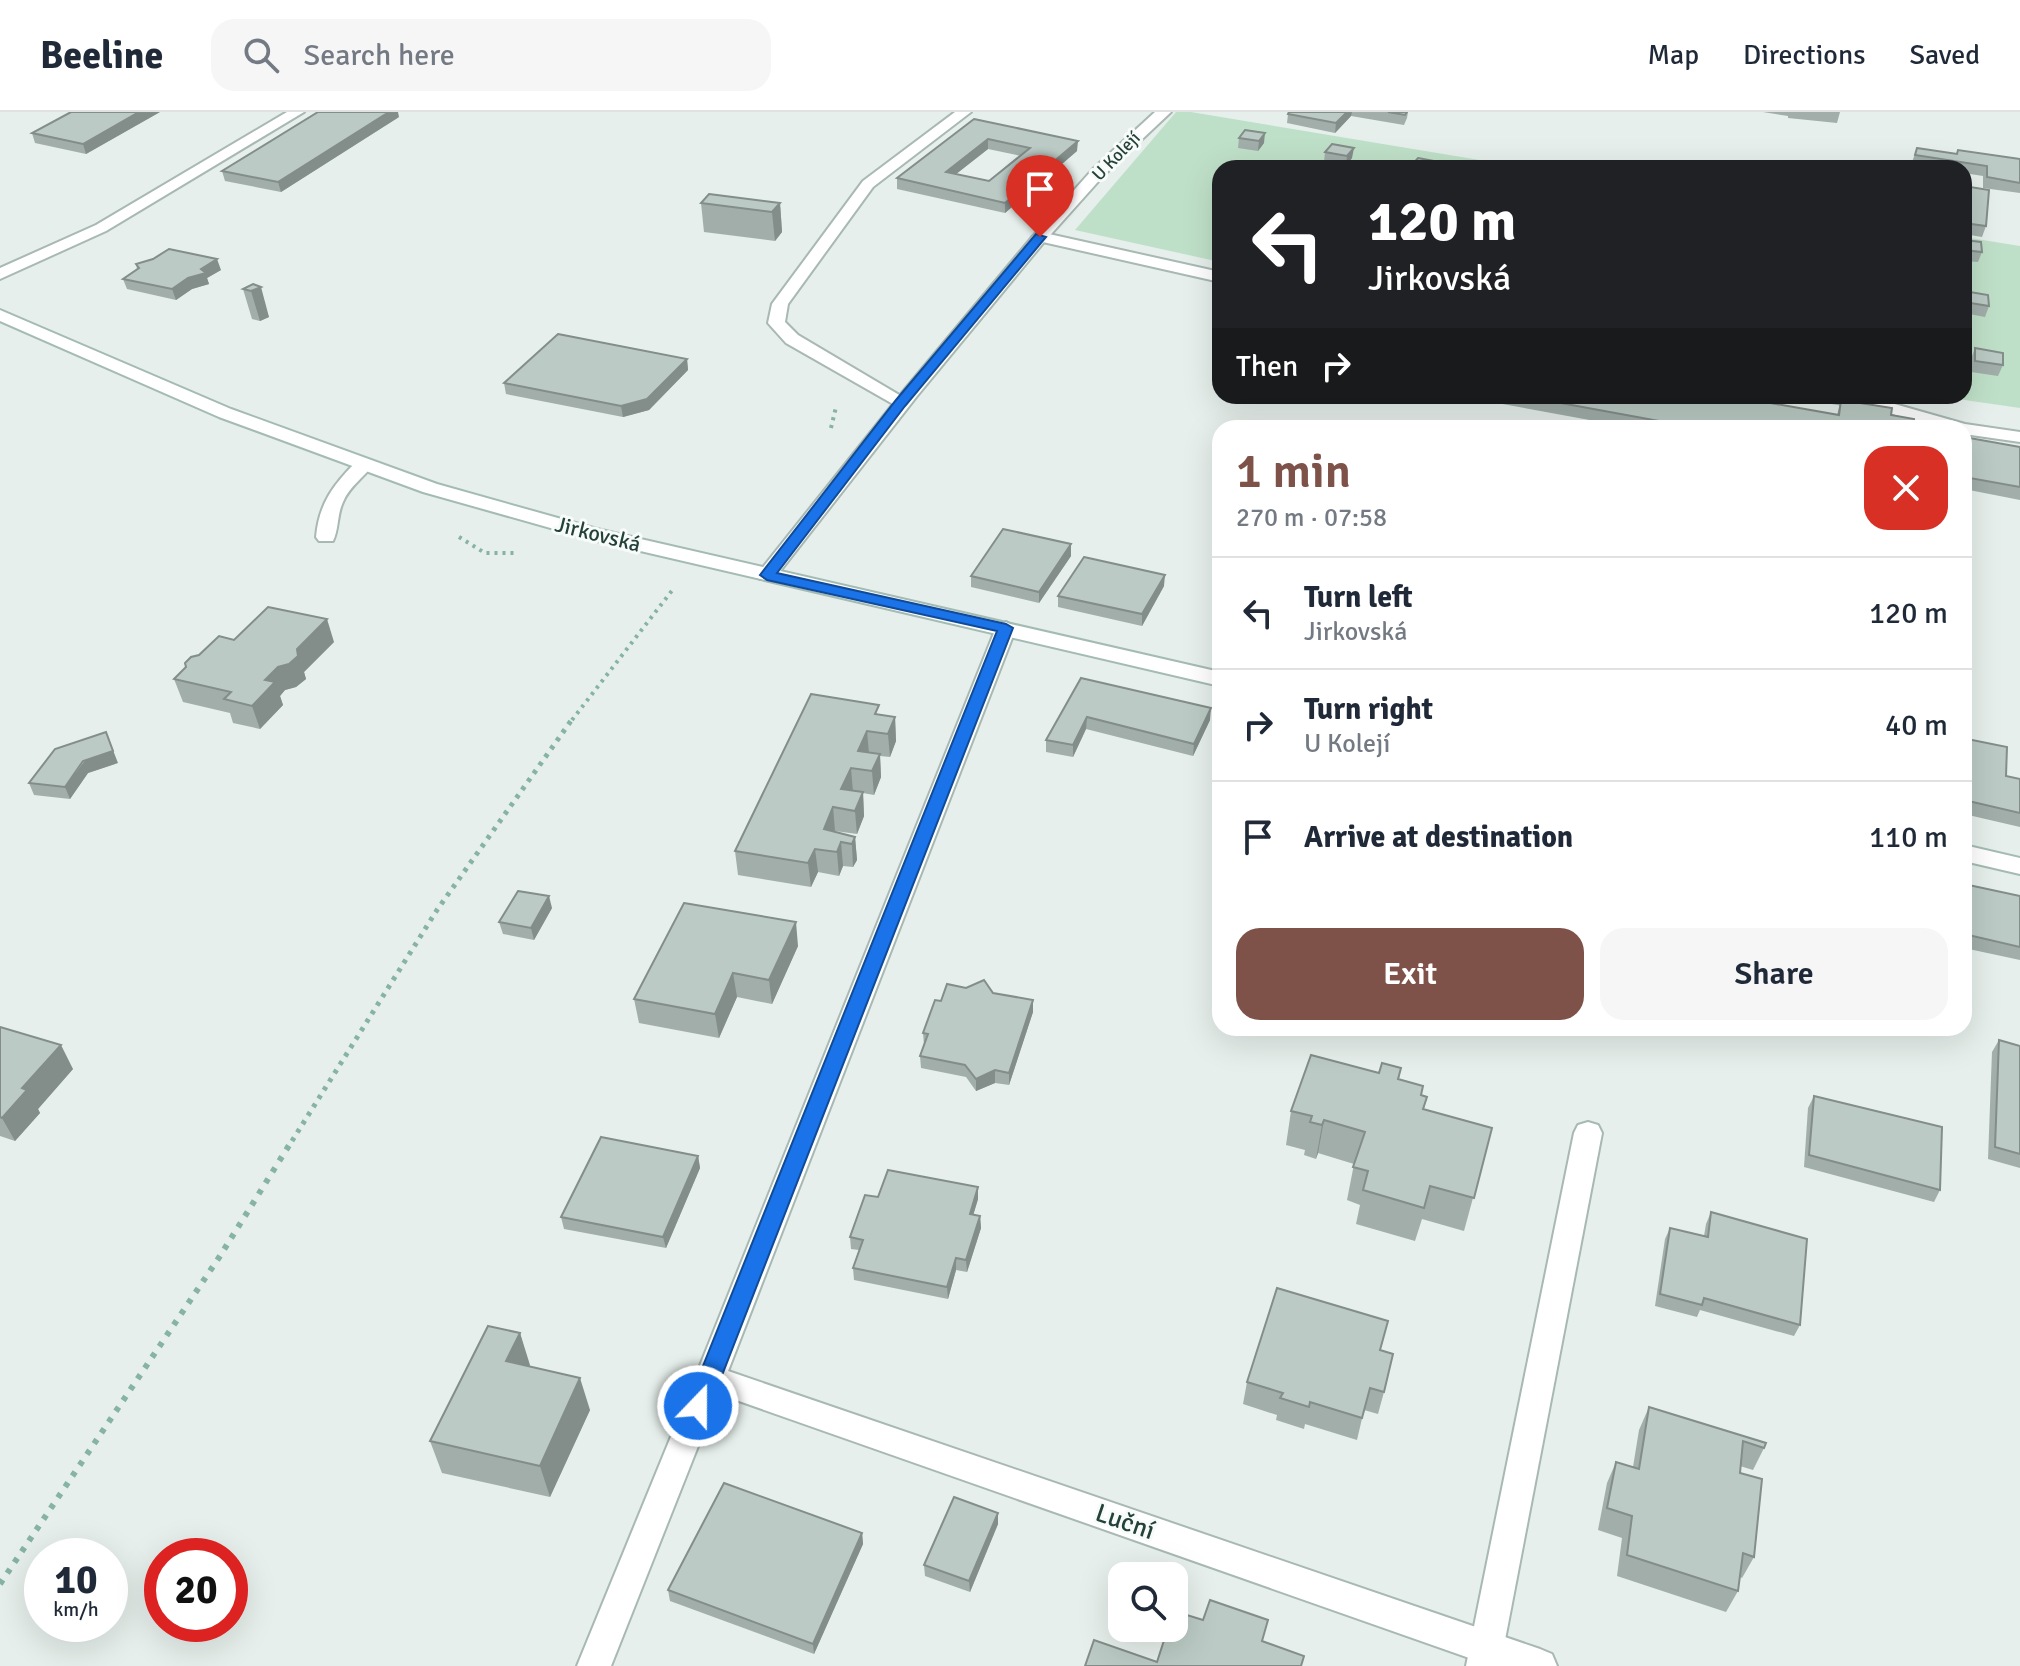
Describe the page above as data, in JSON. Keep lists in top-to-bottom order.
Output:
{
  "streets": {
    "street": ["U Kolejí", "Jirkovská", "Luční"]
  },
  "crossings": [
    ["U Kolejí", "Jirkovská"]
  ],
  "page": {
    "header": "Beeline",
    "search": "Search here",
    "nav": ["Map", "Directions", "Saved"],
    "turn": ["120 m", "Jirkovská"],
    "then": "Then",
    "heading": ["1 min", "270 m · 07:58"],
    "list": [
      {
        "name": "Turn left",
        "note": "Jirkovská",
        "value": "120 m"
      },
      {
        "name": "Turn right",
        "note": "U Kolejí",
        "value": "40 m"
      },
      {
        "name": "Arrive at destination",
        "value": "110 m"
      }
    ],
    "buttons": ["Exit", "Share"],
    "speed": "10 km/h",
    "limit": "20"
  }
}
